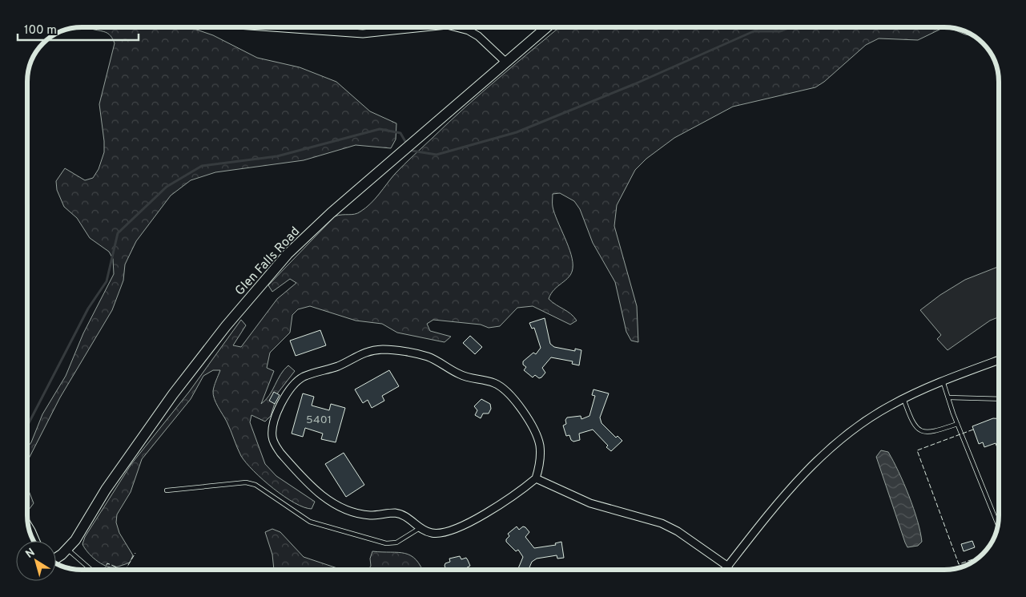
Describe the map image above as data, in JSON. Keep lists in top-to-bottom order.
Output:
{
  "streets": {
    "street": ["Glen Falls Road"]
  },
  "house_numbers": ["5401"],
  "scale_bar": "100 m",
  "north": "top left"
}
